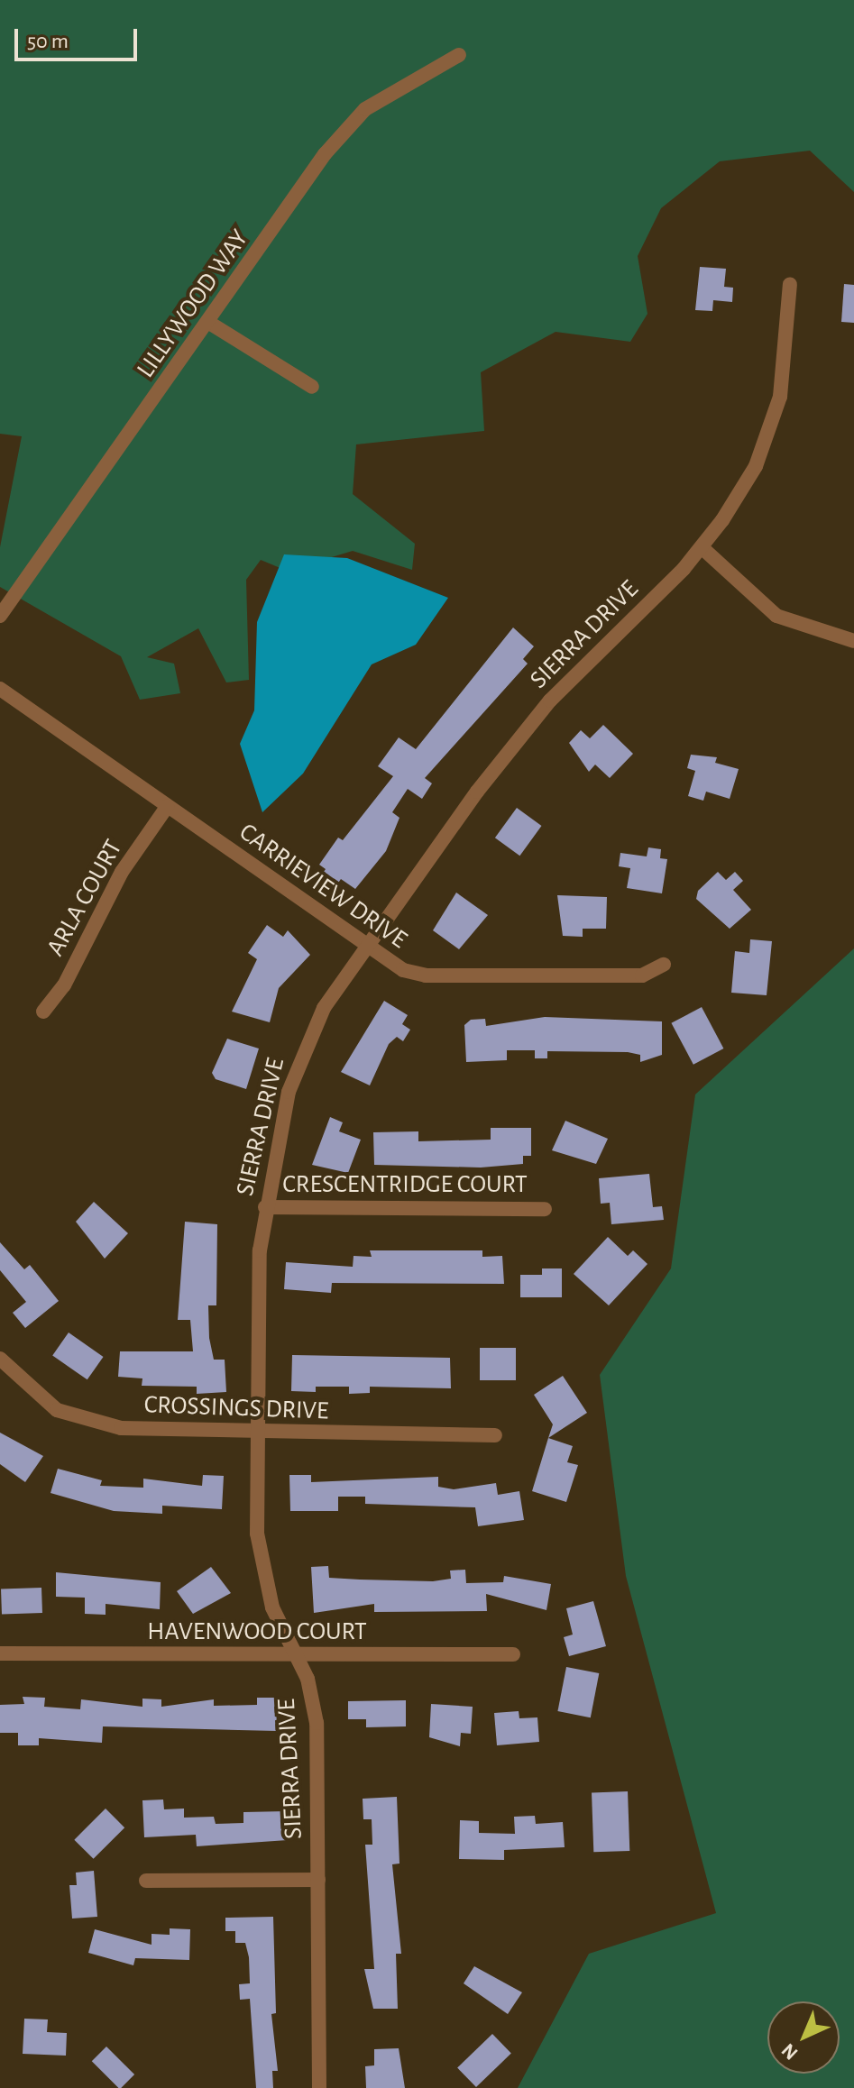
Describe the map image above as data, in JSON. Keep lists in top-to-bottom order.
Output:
{
  "streets": {
    "street": [
      "LILLYWOOD WAY",
      "SIERRA DRIVE",
      "CARRIEVIEW DRIVE",
      "ARLA COURT",
      "CRESCENTRIDGE COURT",
      "CROSSINGS DRIVE",
      "HAVENWOOD COURT"
    ]
  },
  "crossings": [
    ["SIERRA DRIVE", "CARRIEVIEW DRIVE"],
    ["SIERRA DRIVE", "CRESCENTRIDGE COURT"],
    ["SIERRA DRIVE", "CROSSINGS DRIVE"],
    ["SIERRA DRIVE", "HAVENWOOD COURT"],
    ["CARRIEVIEW DRIVE", "ARLA COURT"]
  ],
  "scale_bar": "50 m",
  "north": "bottom left"
}
